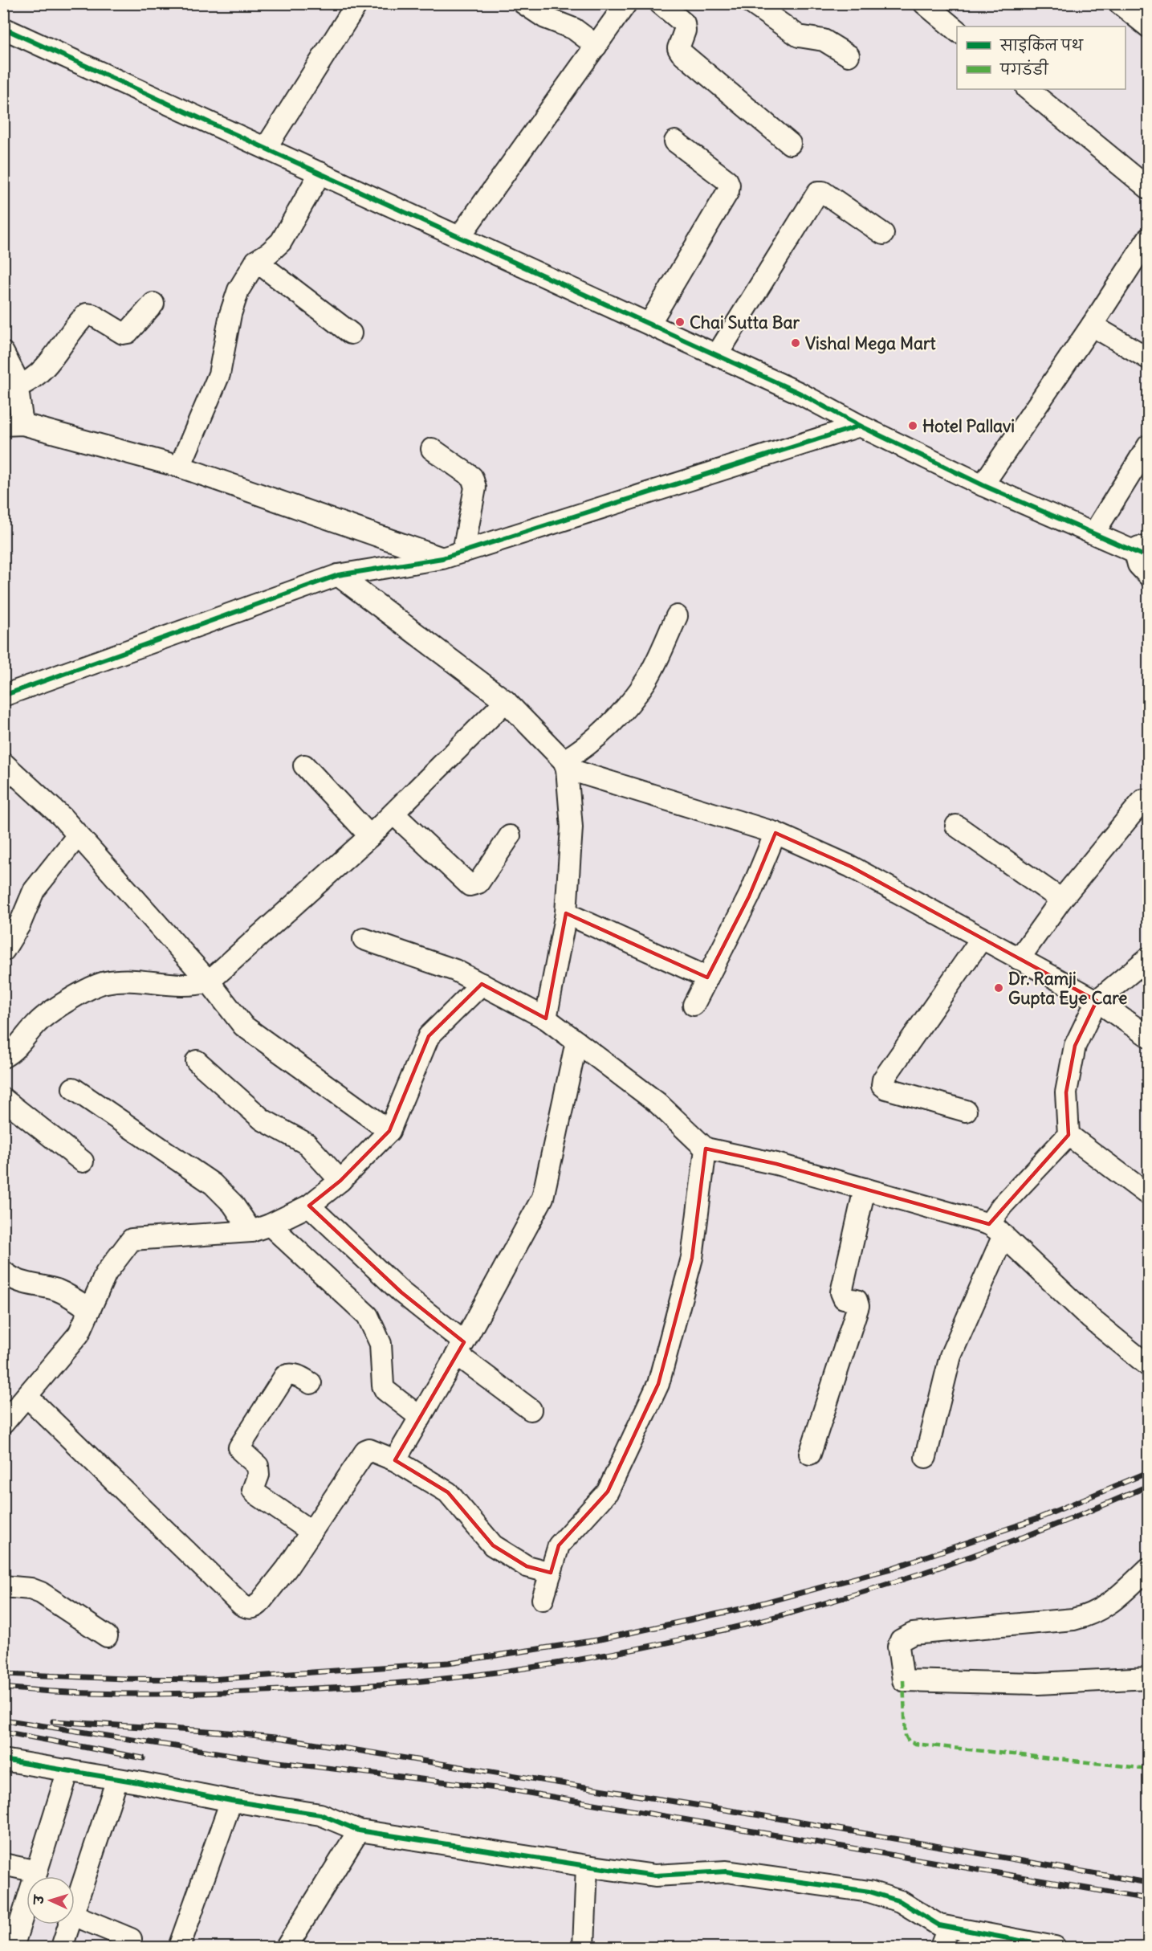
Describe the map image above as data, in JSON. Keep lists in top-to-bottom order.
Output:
{
  "places": [
    "Chai Sutta Bar",
    "Vishal Mega Mart",
    "Hotel Pallavi",
    "Dr. Ramji Gupta Eye Care"
  ],
  "legend": ["साइकिल पथ", "पगडंडी"],
  "north": "left"
}
